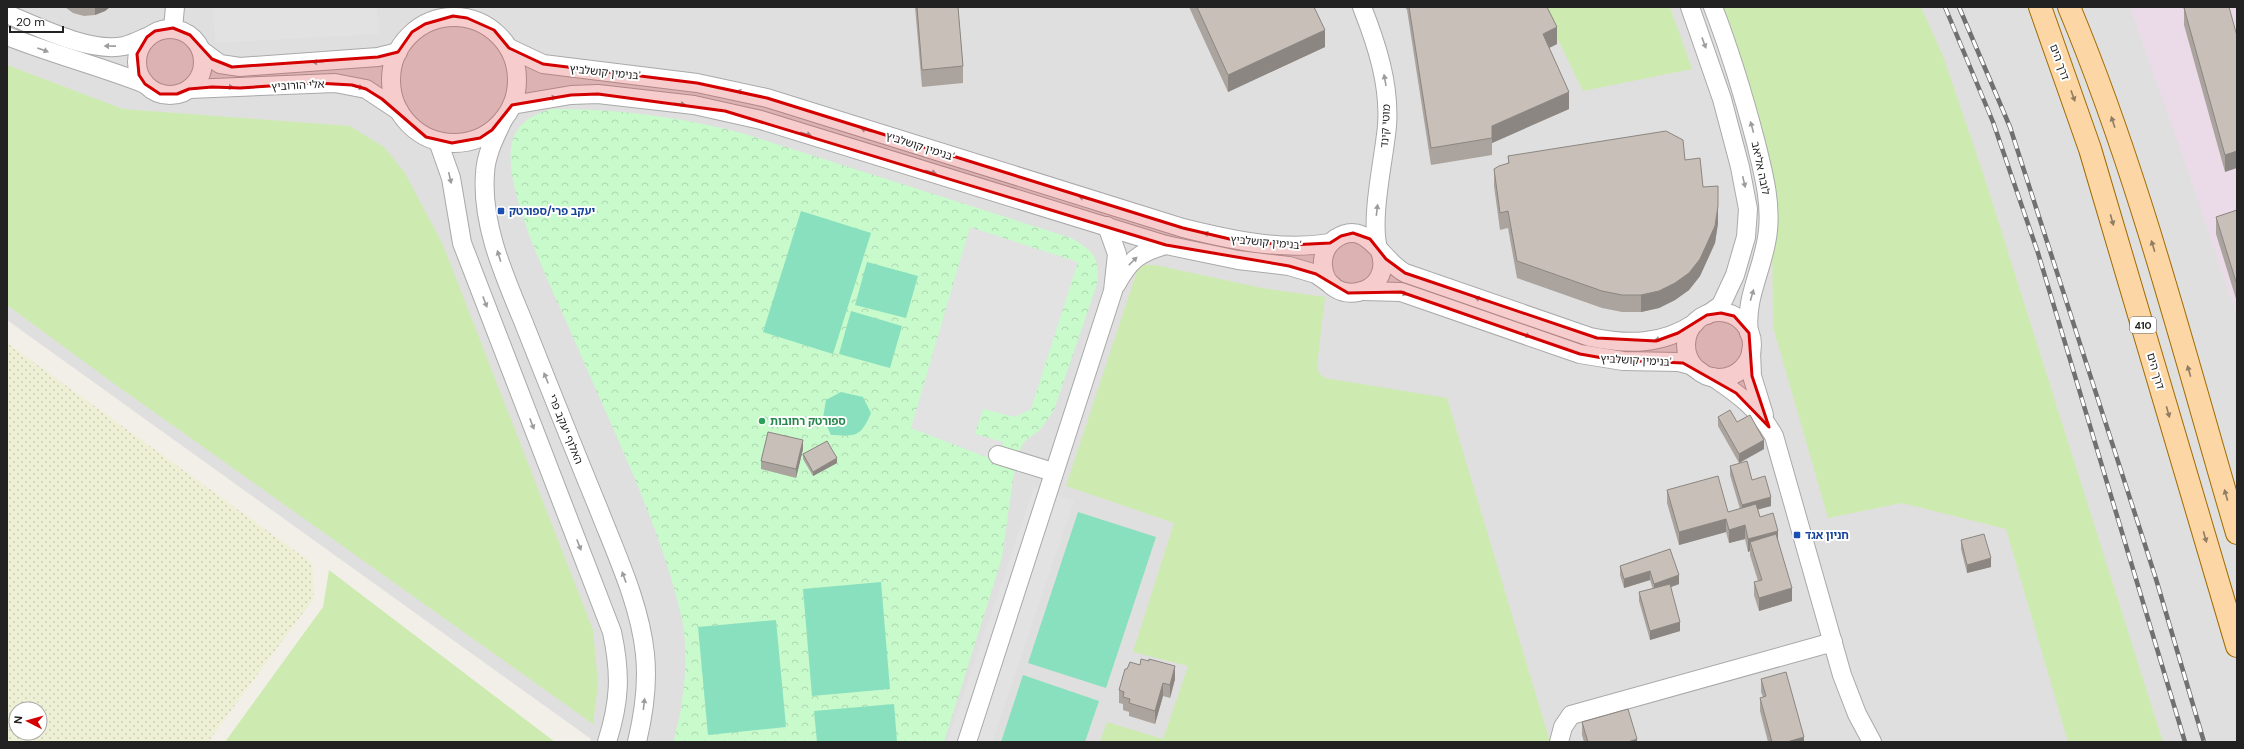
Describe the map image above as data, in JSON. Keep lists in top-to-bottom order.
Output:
{
  "streets": {
    "main road": ["דרך הים", "410"],
    "street": [
      "בנימין קושלביץ'",
      "אלי הורוביץ",
      "מוטי קינד",
      "לובה אליאב",
      "האלוף יעקב פרי"
    ]
  },
  "crossings": [
    ["בנימין קושלביץ'", "אלי הורוביץ"],
    ["בנימין קושלביץ'", "מוטי קינד"],
    ["בנימין קושלביץ'", "לובה אליאב"],
    ["בנימין קושלביץ'", "האלוף יעקב פרי"],
    ["אלי הורוביץ", "האלוף יעקב פרי"]
  ],
  "one_way": ["מוטי קינד"],
  "places": {
    "transit": ["יעקב פרי/ספורטק", "חניון אגד"],
    "other": ["ספורטק רחובות"]
  },
  "scale_bar": "20 m",
  "north": "left"
}
